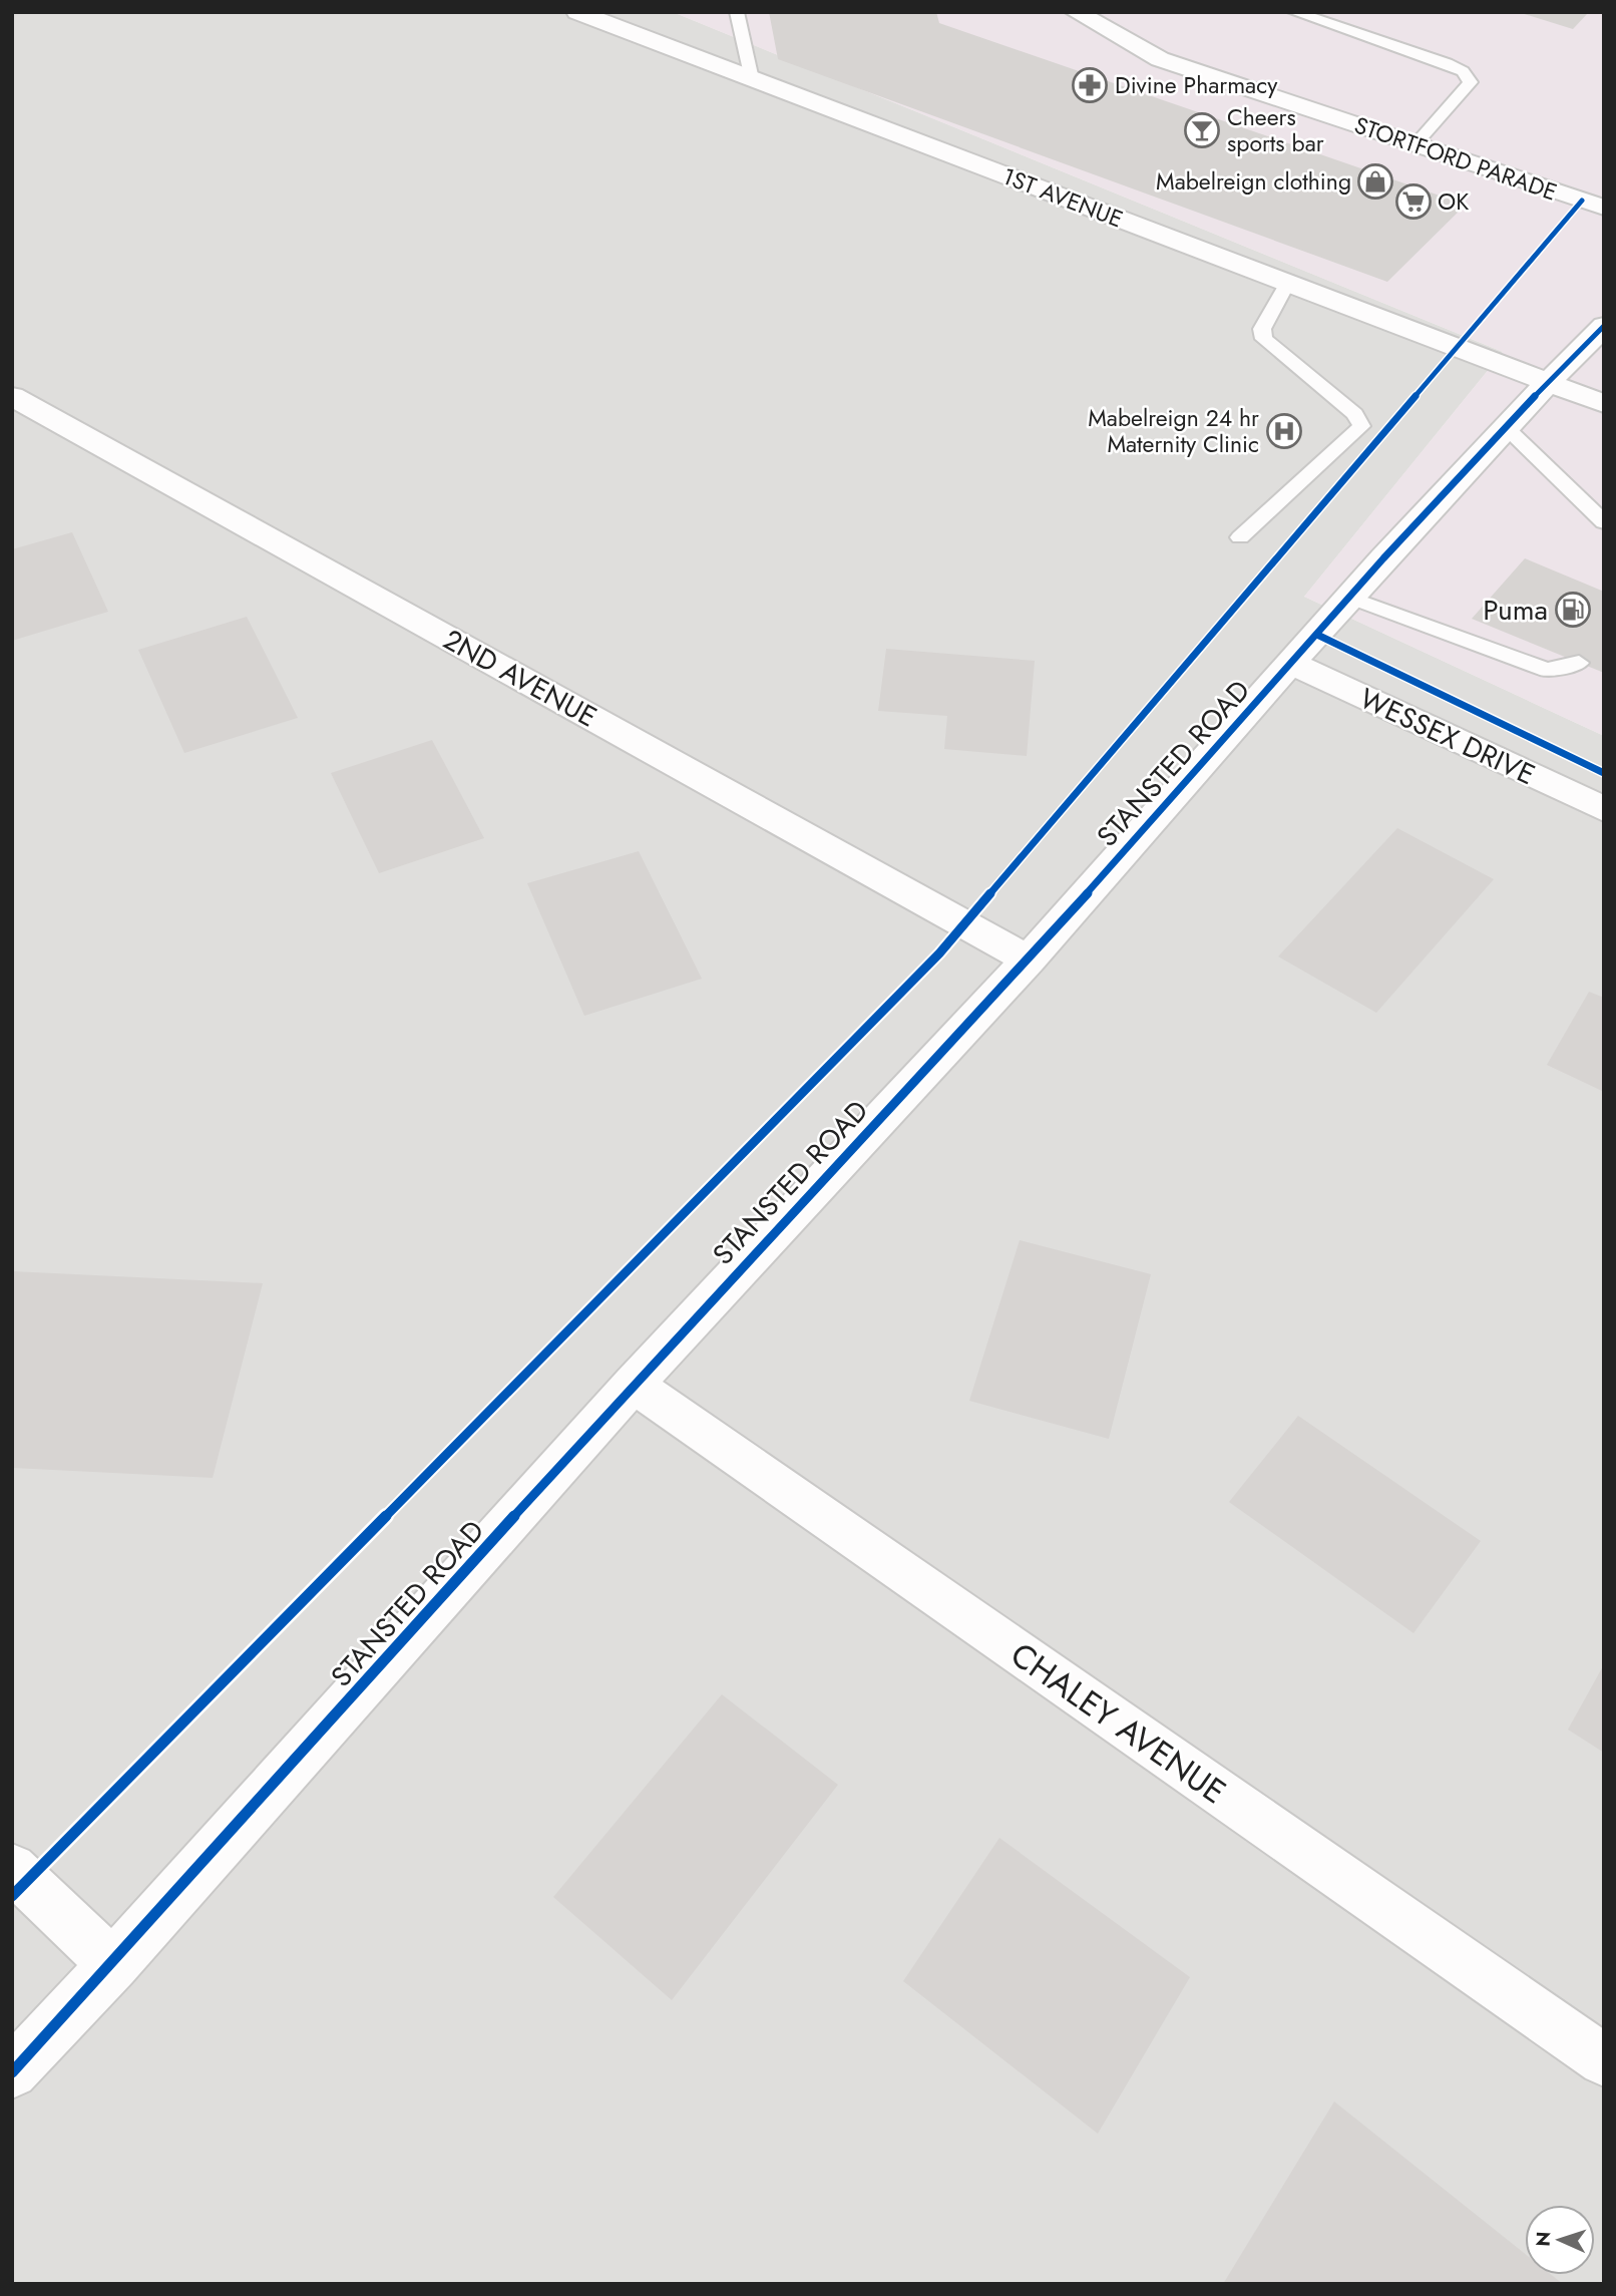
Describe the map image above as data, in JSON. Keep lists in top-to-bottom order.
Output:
{
  "streets": {
    "street": [
      "STORTFORD PARADE",
      "1ST AVENUE",
      "2ND AVENUE",
      "WESSEX DRIVE",
      "STANSTED ROAD",
      "CHALEY AVENUE"
    ]
  },
  "crossings": [
    ["1ST AVENUE", "STANSTED ROAD"],
    ["2ND AVENUE", "STANSTED ROAD"],
    ["WESSEX DRIVE", "STANSTED ROAD"],
    ["STANSTED ROAD", "CHALEY AVENUE"]
  ],
  "places": {
    "pharmacy": ["Divine Pharmacy"],
    "bar": ["Cheers sports bar"],
    "shop": ["Mabelreign clothing"],
    "supermarket": ["OK"],
    "hospital": ["Mabelreign 24 hr Maternity Clinic"],
    "fuel station": ["Puma"]
  },
  "north": "left"
}
